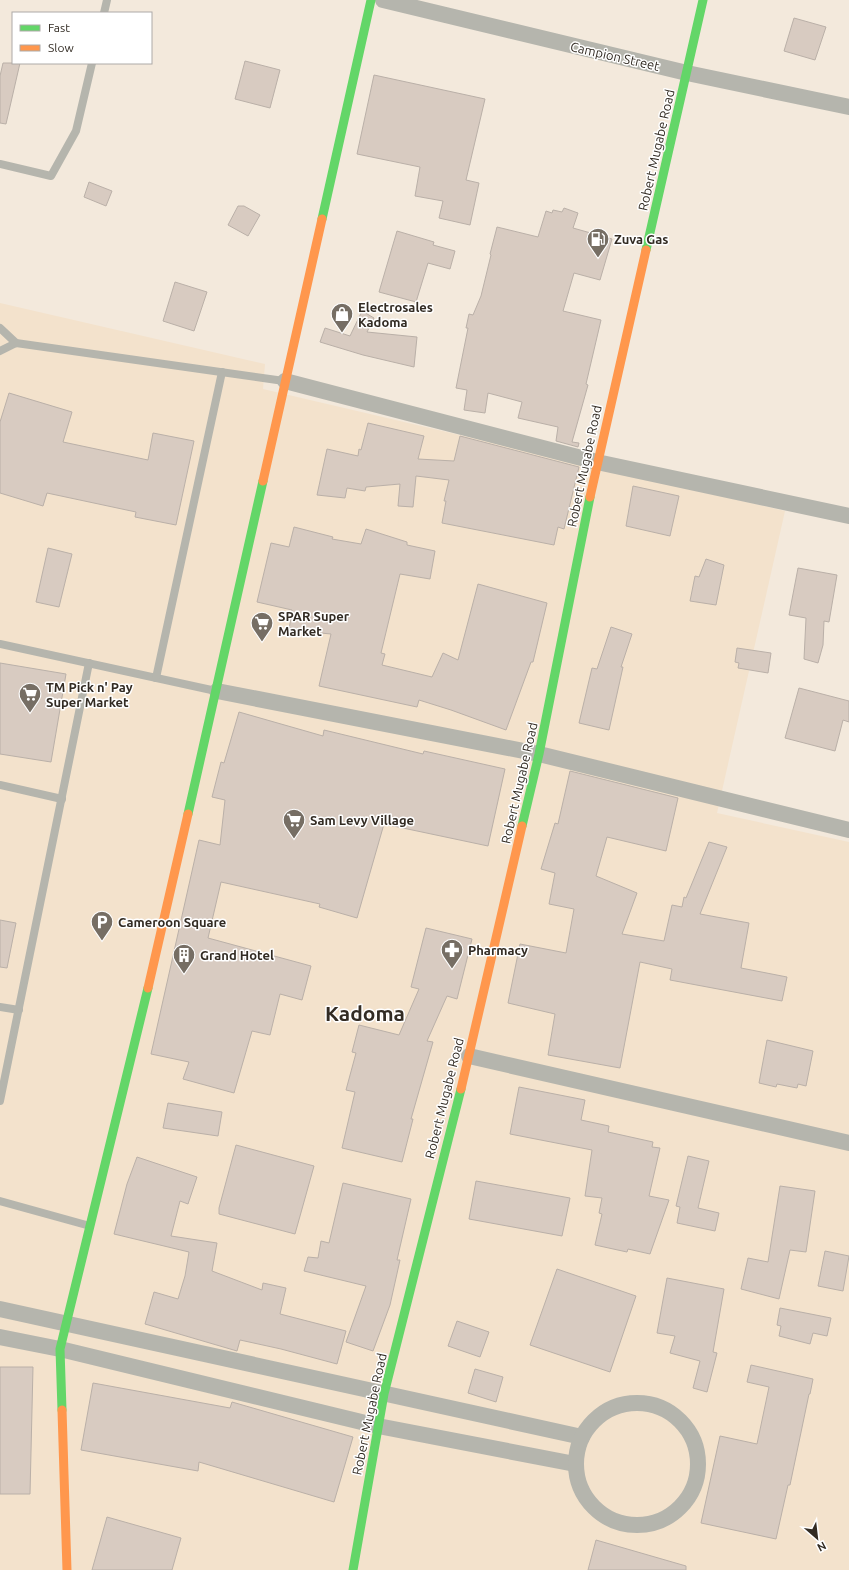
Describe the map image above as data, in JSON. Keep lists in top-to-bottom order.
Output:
{
  "streets": {
    "street": ["Campion Street", "Robert Mugabe Road"]
  },
  "crossings": [
    ["Campion Street", "Robert Mugabe Road"]
  ],
  "districts": ["Kadoma"],
  "places": {
    "fuel station": ["Zuva Gas"],
    "shop": ["Electrosales Kadoma"],
    "supermarket": ["SPAR Super Market", "TM Pick n' Pay Super Market", "Sam Levy Village"],
    "parking": ["Cameroon Square"],
    "pharmacy": ["Pharmacy"],
    "building": ["Grand Hotel"]
  },
  "legend": ["Fast", "Slow"],
  "north": "bottom right"
}
